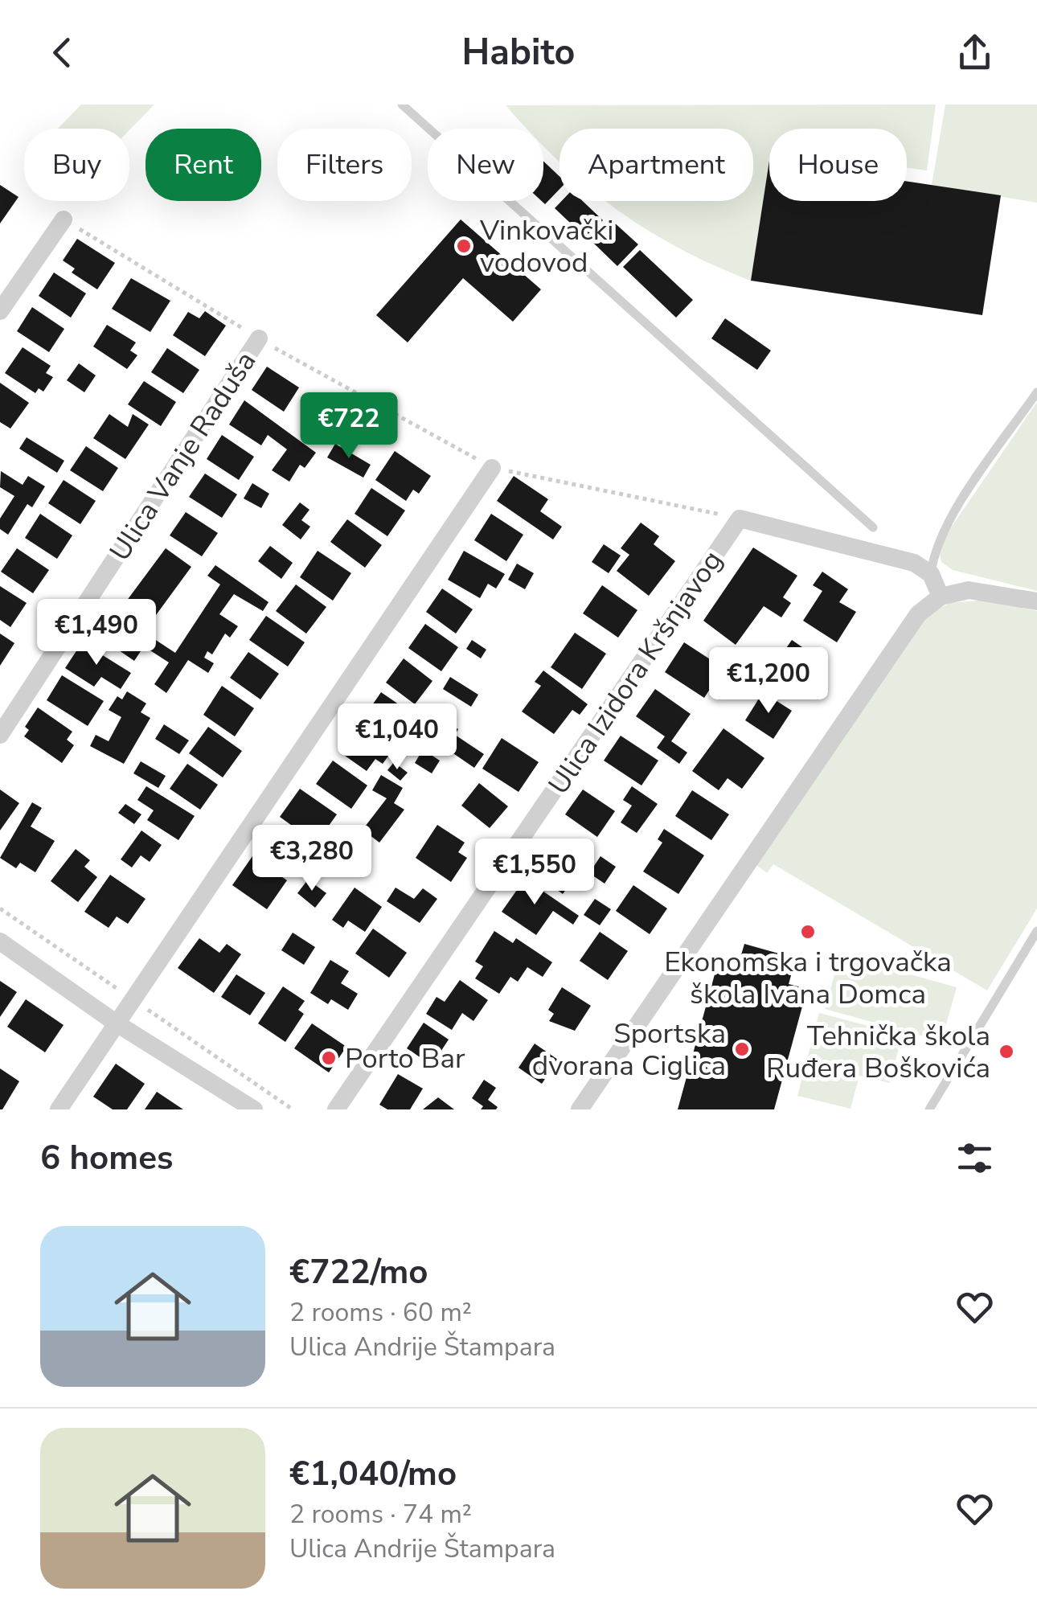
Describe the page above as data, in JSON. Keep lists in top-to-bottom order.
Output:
{
  "streets": {
    "street": ["Ulica Vanje Raduša", "Ulica Izidora Kršnjavog"]
  },
  "places": [
    "Vinkovački vodovod",
    "Ekonomska i trgovačka škola Ivana Domca",
    "Sportska dvorana Ciglica",
    "Tehnička škola Ruđera Boškovića",
    "Porto Bar"
  ],
  "page": {
    "header": "Habito",
    "chip": [
      "Buy",
      "Rent",
      "Filters",
      "New",
      "Apartment",
      "House"
    ],
    "price": [
      "€722",
      "€1,490",
      "€1,200",
      "€1,040",
      "€3,280",
      "€1,550"
    ],
    "heading": "6 homes",
    "list": [
      {
        "name": "€722/mo",
        "note": "2 rooms · 60 m² · Ulica Andrije Štampara"
      },
      {
        "name": "€1,040/mo",
        "note": "2 rooms · 74 m² · Ulica Andrije Štampara"
      }
    ]
  }
}
